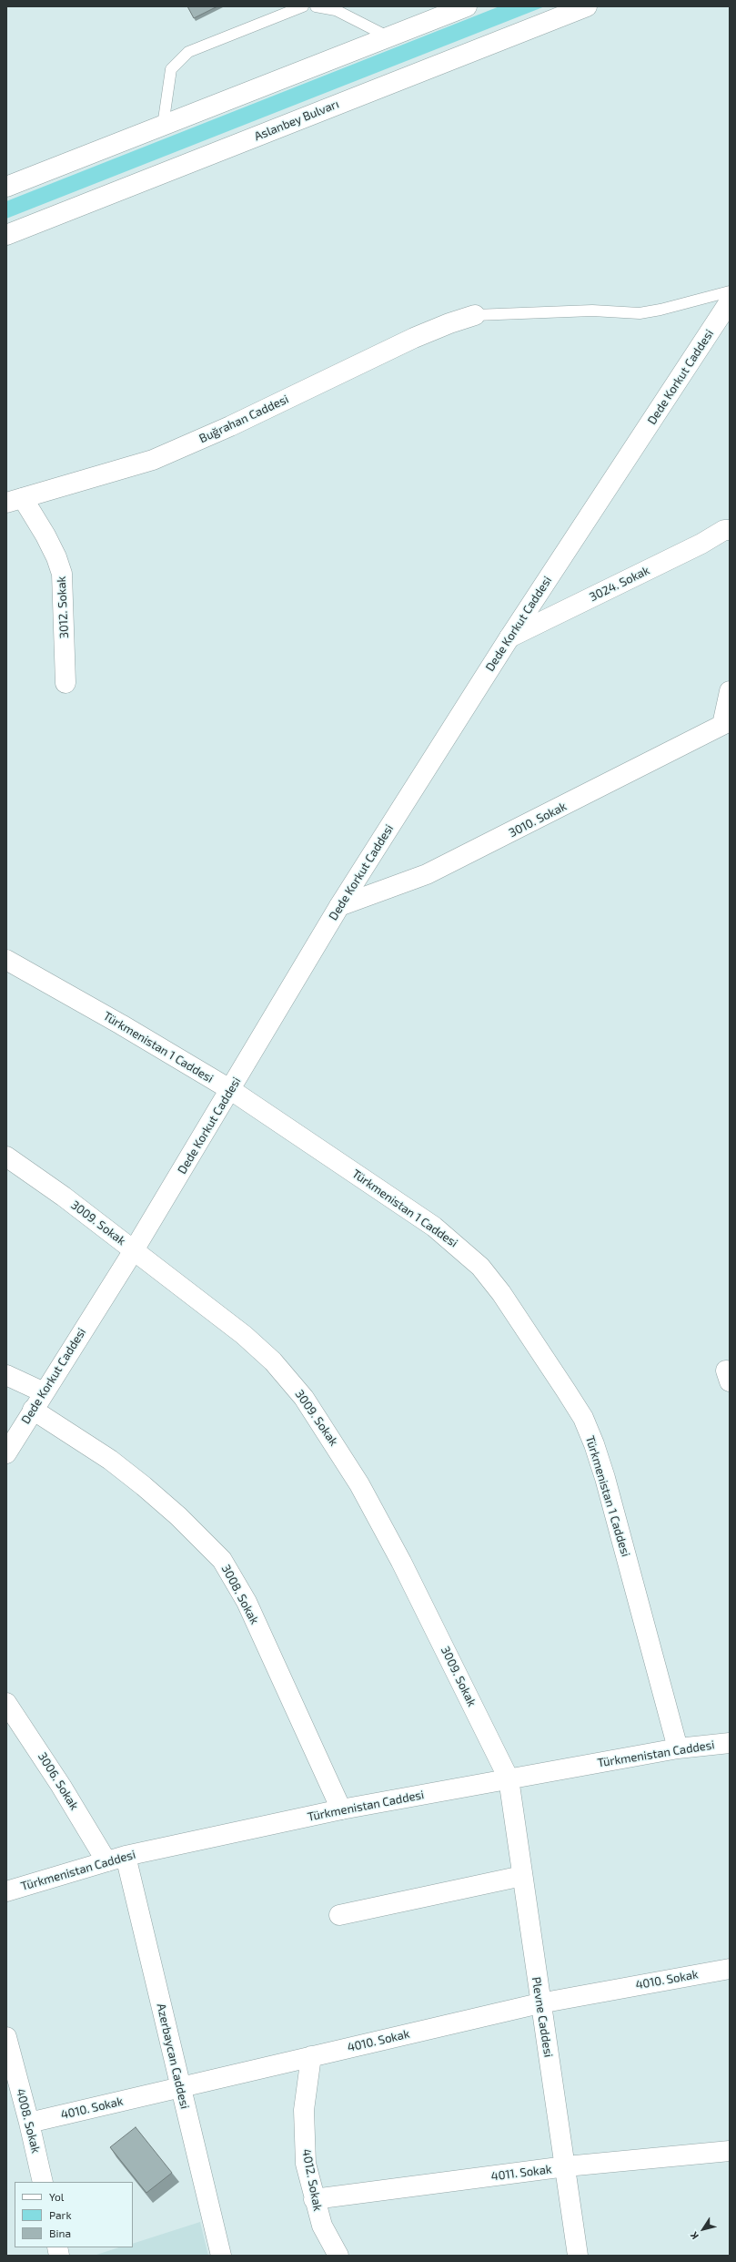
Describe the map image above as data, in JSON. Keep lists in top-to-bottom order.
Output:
{
  "streets": {
    "street": [
      "Aslanbey Bulvarı",
      "Dede Korkut Caddesi",
      "Buğrahan Caddesi",
      "3024. Sokak",
      "3012. Sokak",
      "3010. Sokak",
      "Türkmenistan 1 Caddesi",
      "3009. Sokak",
      "3008. Sokak",
      "Türkmenistan Caddesi",
      "3006. Sokak",
      "4010. Sokak",
      "Plevne Caddesi",
      "Azerbaycan Caddesi",
      "4008. Sokak",
      "4011. Sokak",
      "4012. Sokak"
    ]
  },
  "crossings": [
    ["Dede Korkut Caddesi", "3024. Sokak"],
    ["Dede Korkut Caddesi", "3010. Sokak"],
    ["Dede Korkut Caddesi", "Türkmenistan 1 Caddesi"],
    ["Dede Korkut Caddesi", "3009. Sokak"],
    ["Dede Korkut Caddesi", "3008. Sokak"],
    ["Buğrahan Caddesi", "3012. Sokak"],
    ["Türkmenistan 1 Caddesi", "Türkmenistan Caddesi"],
    ["3009. Sokak", "Türkmenistan Caddesi"],
    ["3009. Sokak", "Plevne Caddesi"],
    ["3008. Sokak", "Türkmenistan Caddesi"],
    ["Türkmenistan Caddesi", "3006. Sokak"],
    ["Türkmenistan Caddesi", "Plevne Caddesi"],
    ["Türkmenistan Caddesi", "Azerbaycan Caddesi"],
    ["4010. Sokak", "Plevne Caddesi"],
    ["4010. Sokak", "Azerbaycan Caddesi"],
    ["4010. Sokak", "4008. Sokak"],
    ["4010. Sokak", "4012. Sokak"],
    ["Plevne Caddesi", "4011. Sokak"],
    ["4011. Sokak", "4012. Sokak"]
  ],
  "legend": ["Yol", "Park", "Bina"],
  "north": "bottom left"
}
